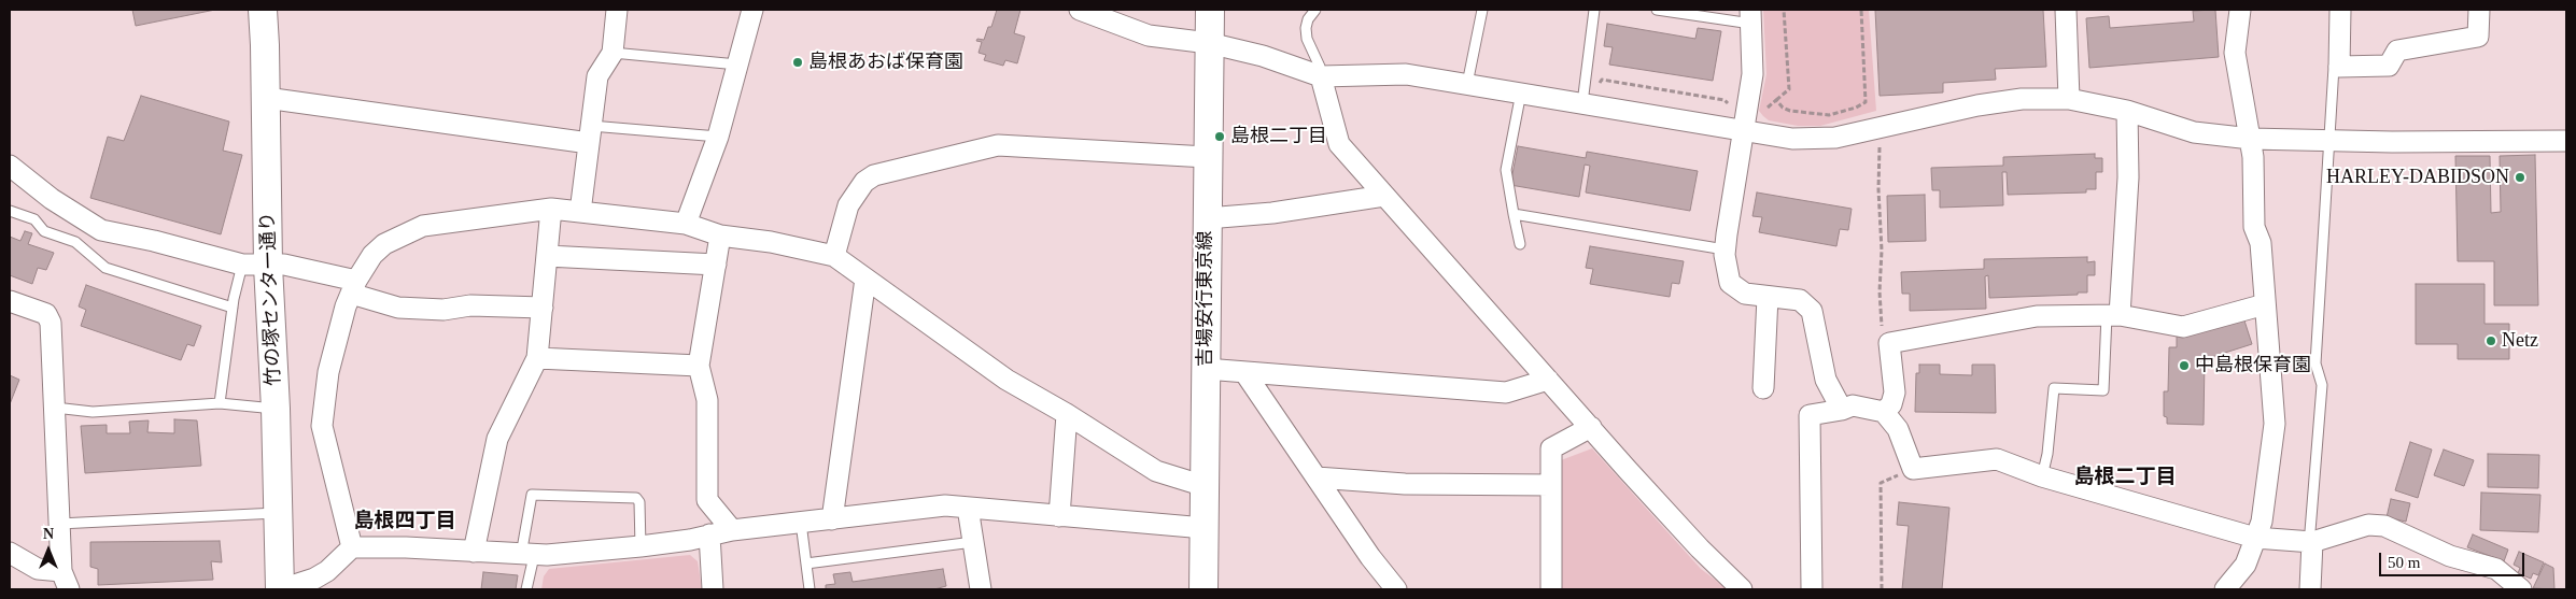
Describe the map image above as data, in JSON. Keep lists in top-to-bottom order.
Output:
{
  "streets": {
    "main road": ["竹の塚センター通り", "吉場安行東京線"]
  },
  "districts": ["島根二丁目", "島根四丁目"],
  "places": [
    "島根あおば保育園",
    "島根二丁目",
    "HARLEY-DABIDSON",
    "Netz",
    "中島根保育園"
  ],
  "scale_bar": "50 m",
  "north": "top"
}
